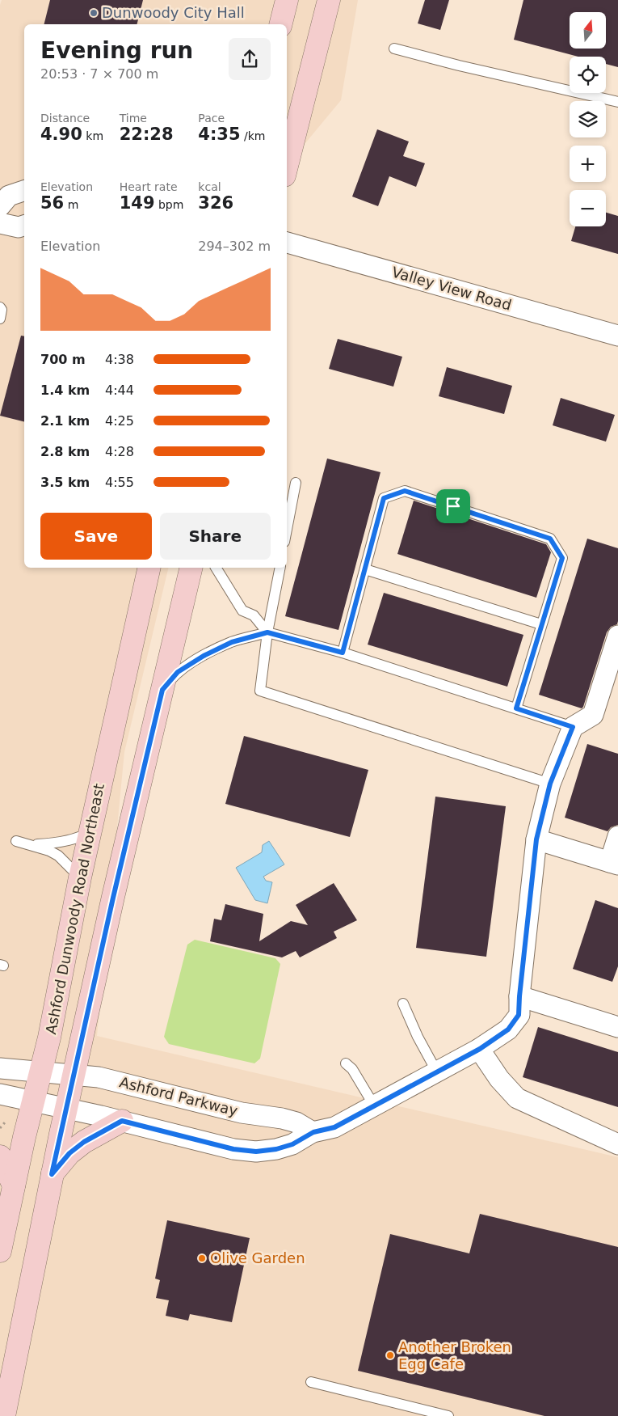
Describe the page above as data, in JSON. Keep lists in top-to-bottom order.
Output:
{
  "streets": {
    "main road": ["Ashford Dunwoody Road Northeast"],
    "street": ["Valley View Road", "Ashford Parkway"]
  },
  "crossings": [
    ["Ashford Dunwoody Road Northeast", "Ashford Parkway"]
  ],
  "places": ["Dunwoody City Hall", "Olive Garden", "Another Broken Egg Cafe"],
  "north": "top",
  "page": {
    "map_buttons": ["+", "−"],
    "heading": ["Evening run", "20:53 · 7 × 700 m"],
    "stats": [
      ["Distance", "4.90 km"],
      ["Time", "22:28"],
      ["Pace", "4:35 /km"],
      ["Elevation", "56 m"],
      ["Heart rate", "149 bpm"],
      ["kcal", "326"]
    ],
    "chart": ["Elevation", "294–302 m"],
    "list": [
      {
        "name": "700 m",
        "note": "4:38"
      },
      {
        "name": "1.4 km",
        "note": "4:44"
      },
      {
        "name": "2.1 km",
        "note": "4:25"
      },
      {
        "name": "2.8 km",
        "note": "4:28"
      },
      {
        "name": "3.5 km",
        "note": "4:55"
      }
    ],
    "buttons": ["Save", "Share"]
  }
}
